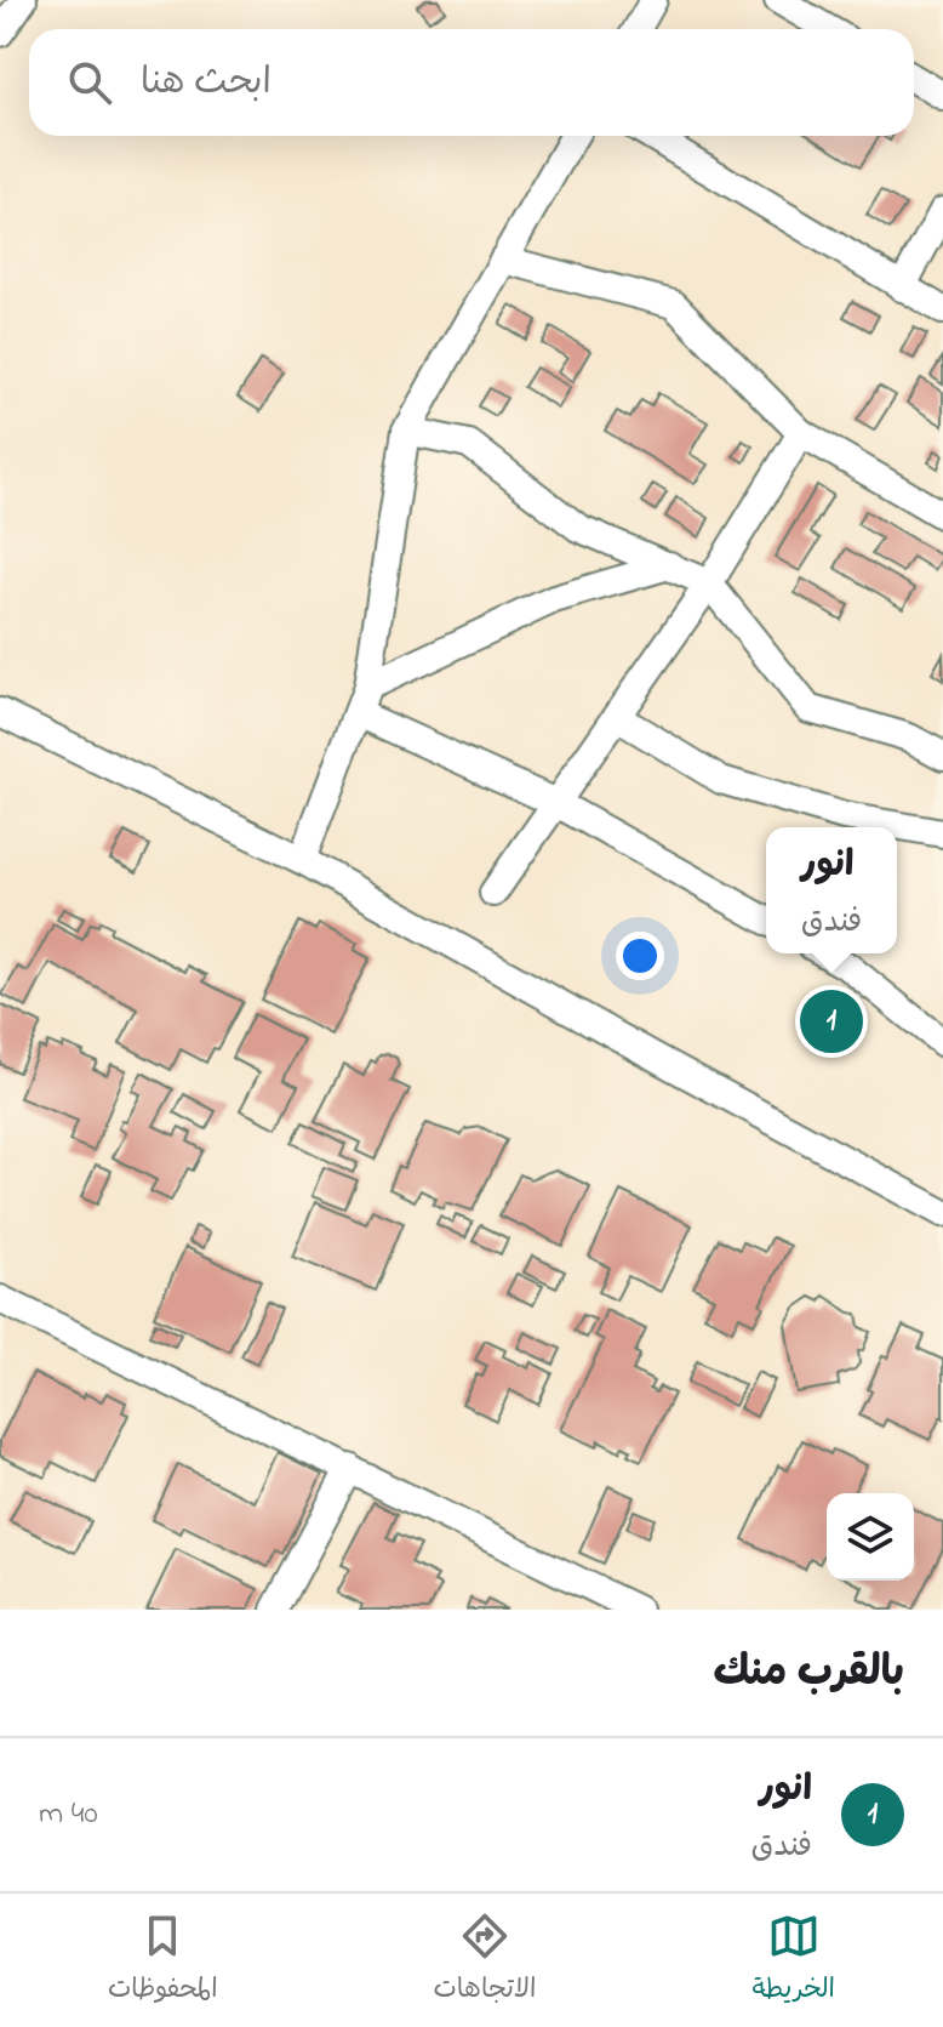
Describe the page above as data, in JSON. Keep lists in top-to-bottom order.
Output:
{
  "page": {
    "search": "ابحث هنا",
    "popup": ["انور", "فندق"],
    "pins": "1",
    "heading": "بالقرب منك",
    "list": [
      {
        "mark": "1",
        "name": "انور",
        "note": "فندق",
        "value": "40 m"
      }
    ],
    "nav": ["الخريطة", "الاتجاهات", "المحفوظات"]
  }
}
